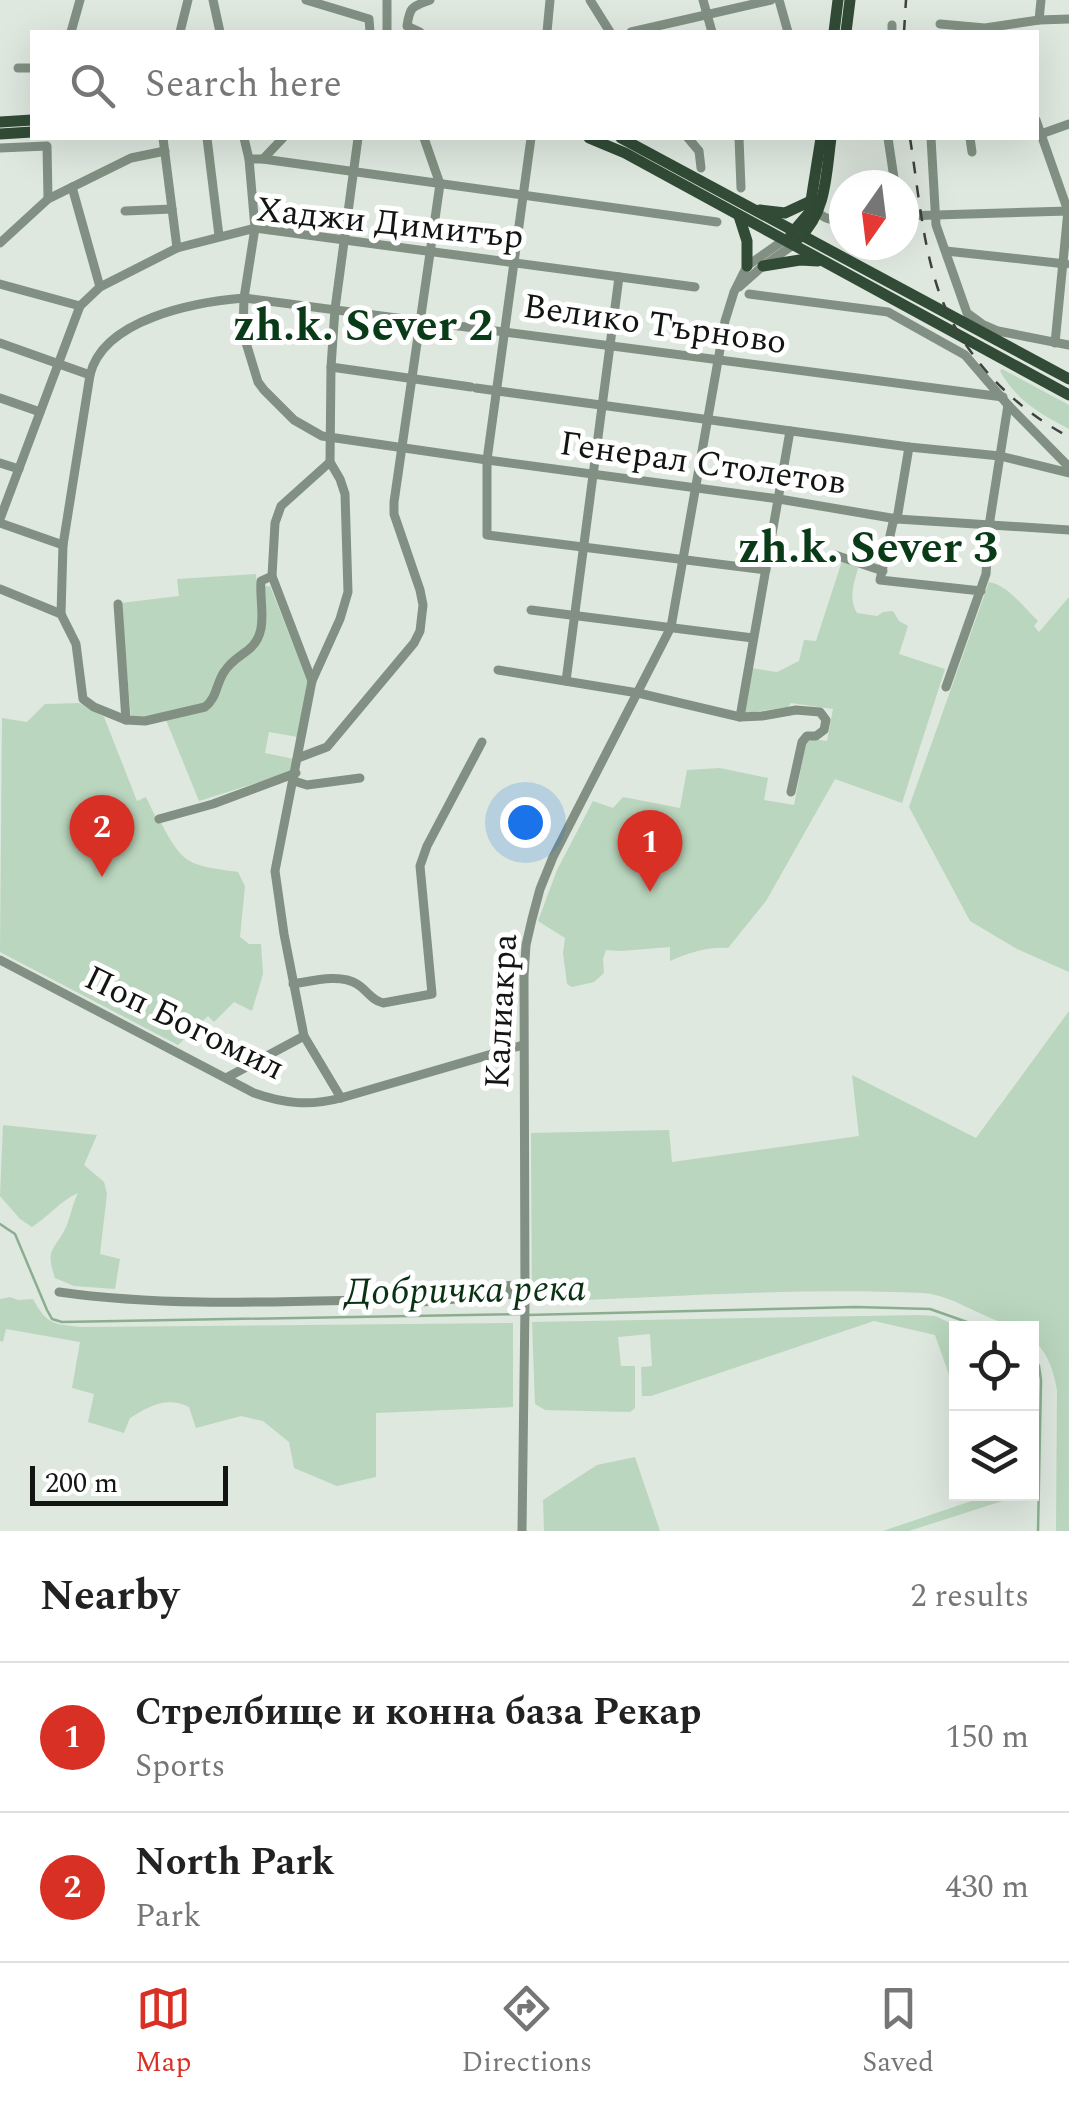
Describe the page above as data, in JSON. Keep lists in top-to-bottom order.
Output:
{
  "streets": {
    "street": [
      "Хаджи Димитър",
      "Велико Търново",
      "Генерал Столетов",
      "Калиакра",
      "Поп Богомил"
    ]
  },
  "crossings": [
    ["Велико Търново", "Калиакра"],
    ["Генерал Столетов", "Калиакра"],
    ["Калиакра", "Поп Богомил"]
  ],
  "districts": ["zh.k. Sever 2", "zh.k. Sever 3"],
  "water": ["Добричка река"],
  "scale_bar": "200 m",
  "north": "bottom",
  "page": {
    "search": "Search here",
    "pins": ["2", "1"],
    "scale": "200 m",
    "heading": ["Nearby", "2 results"],
    "list": [
      {
        "mark": "1",
        "name": "Стрелбище и конна база Рекар",
        "note": "Sports",
        "value": "150 m"
      },
      {
        "mark": "2",
        "name": "North Park",
        "note": "Park",
        "value": "430 m"
      }
    ],
    "nav": ["Map", "Directions", "Saved"]
  }
}
